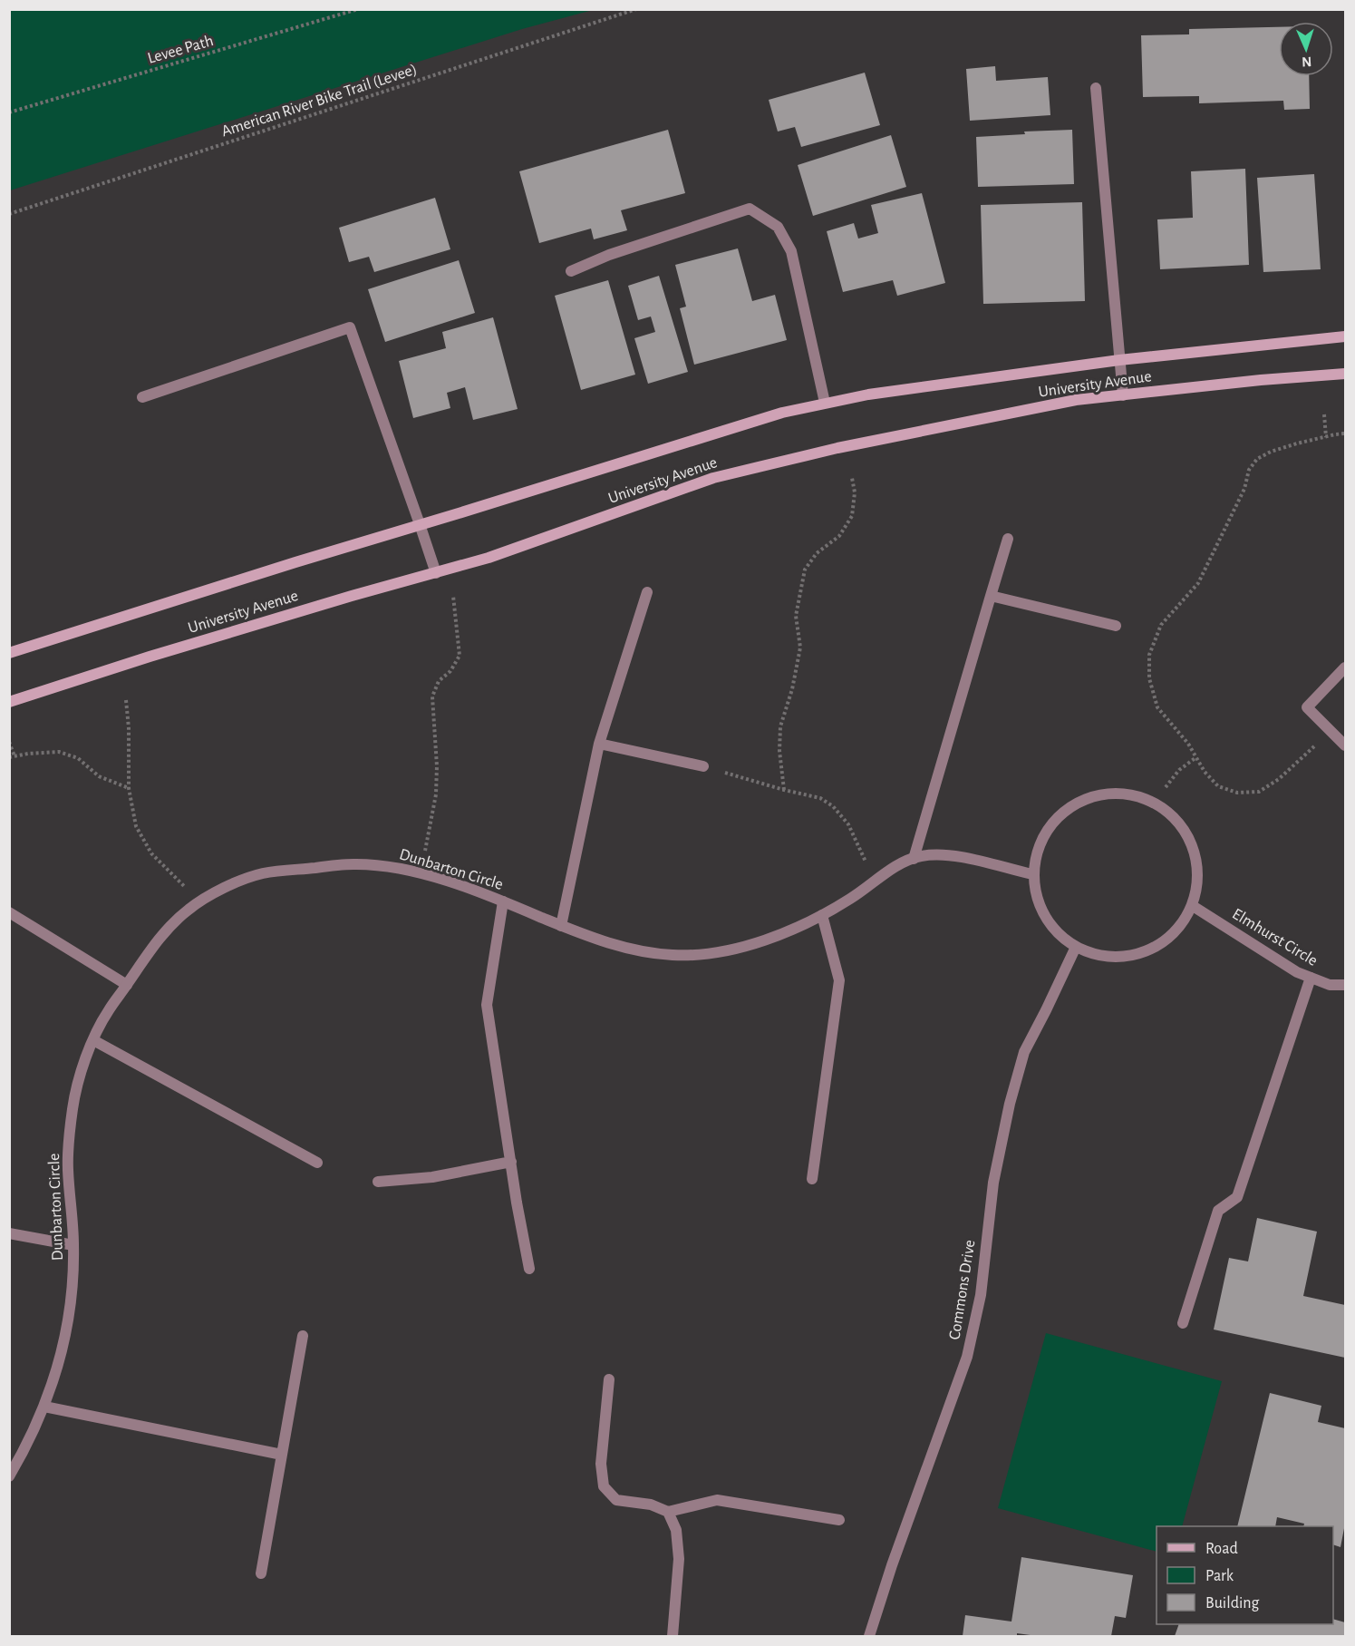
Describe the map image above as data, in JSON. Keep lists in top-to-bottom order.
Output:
{
  "streets": {
    "street": [
      "University Avenue",
      "Dunbarton Circle",
      "Elmhurst Circle",
      "Commons Drive"
    ],
    "path": ["Levee Path", "American River Bike Trail (Levee)"]
  },
  "crossings": [
    ["Dunbarton Circle", "Elmhurst Circle"],
    ["Dunbarton Circle", "Commons Drive"],
    ["Elmhurst Circle", "Commons Drive"]
  ],
  "legend": ["Road", "Park", "Building"],
  "north": "bottom"
}
